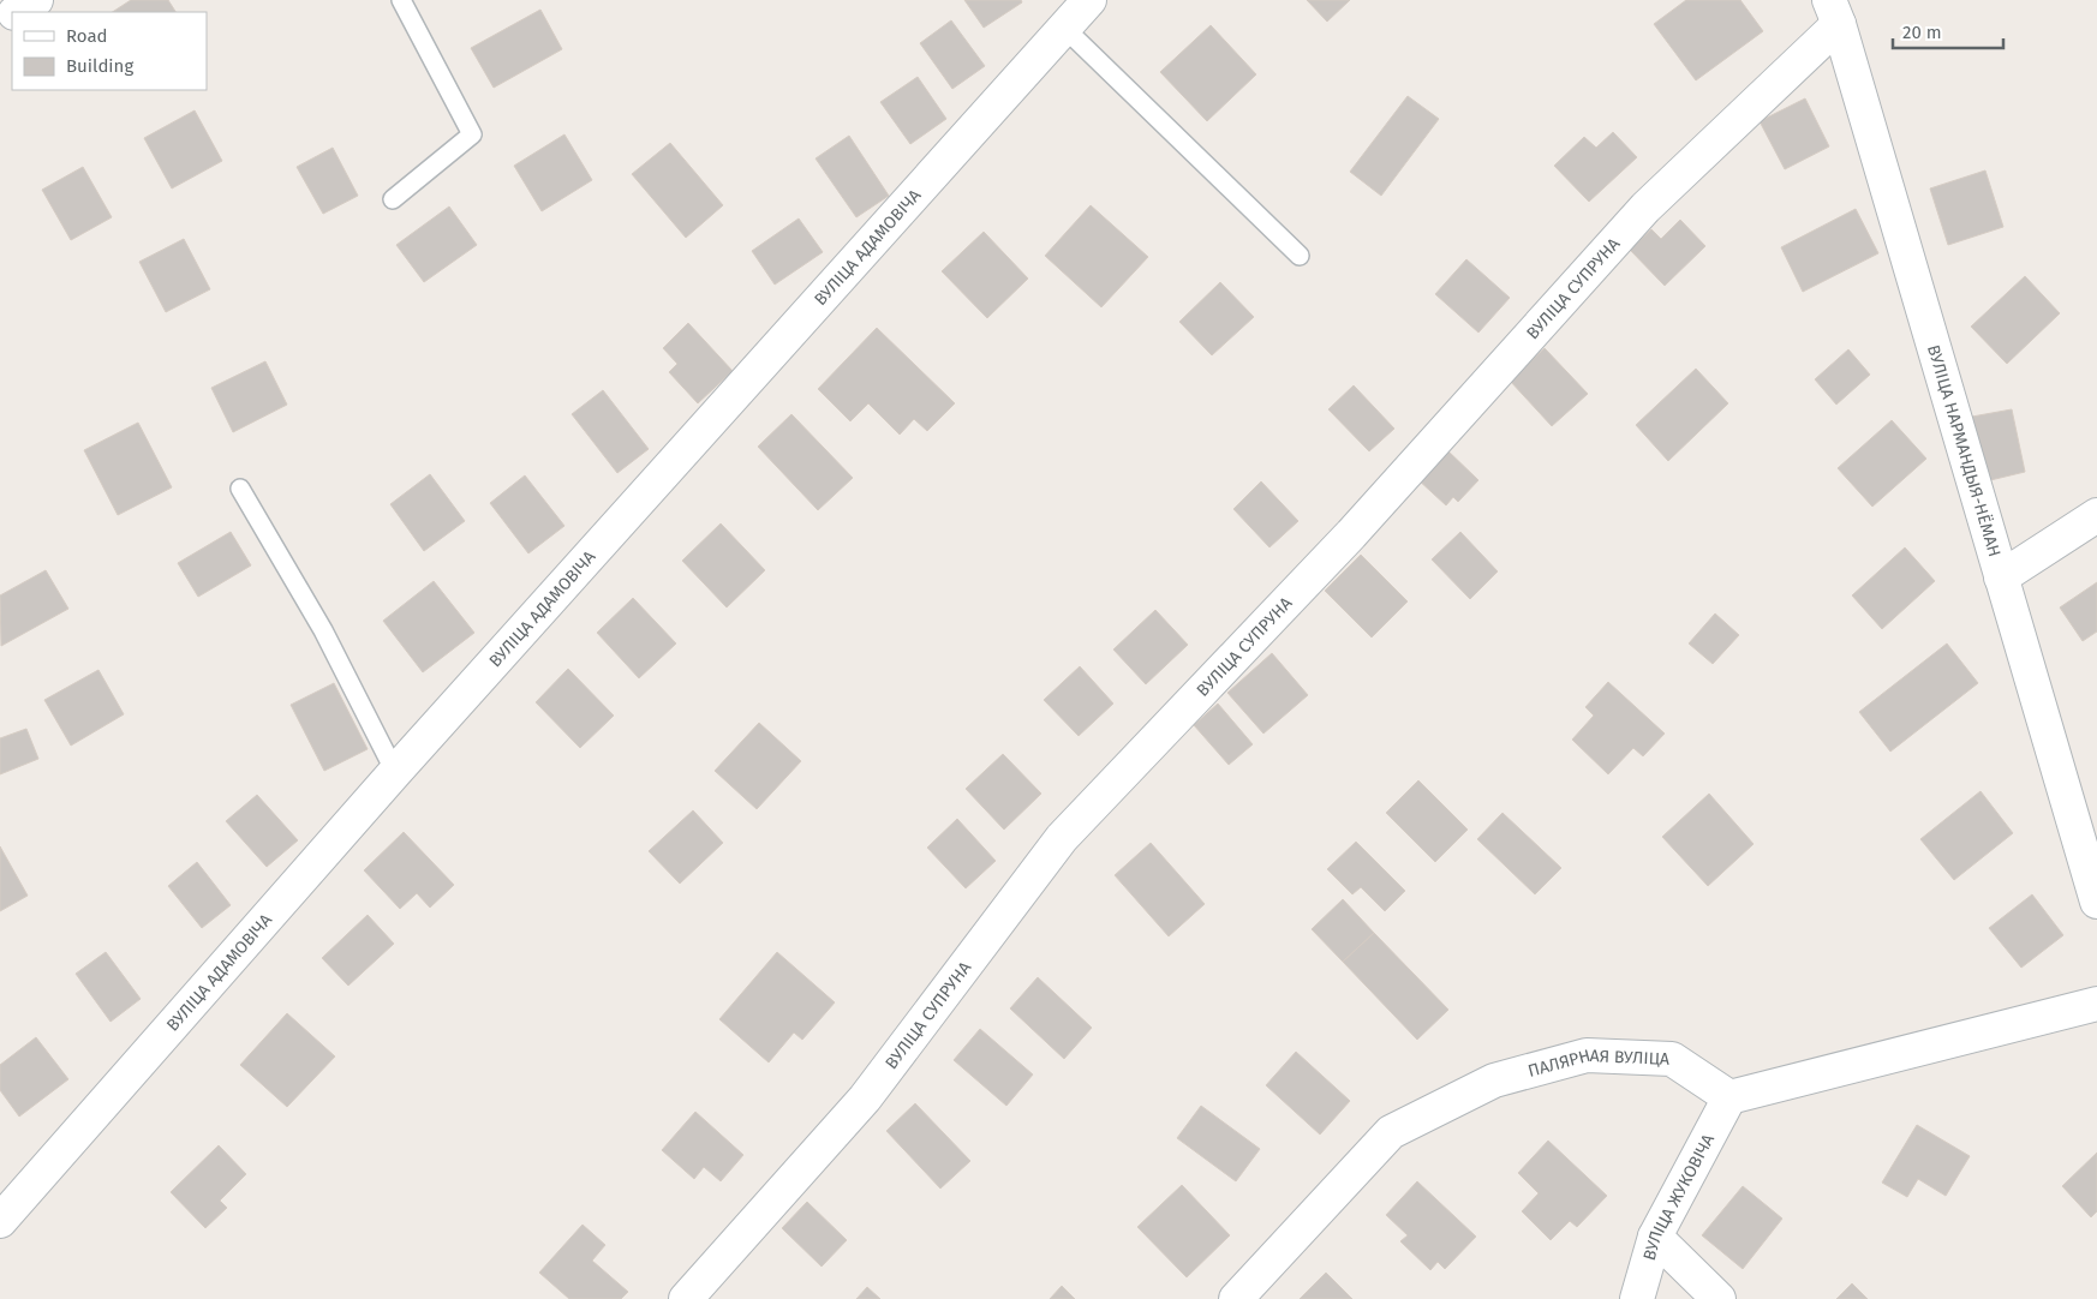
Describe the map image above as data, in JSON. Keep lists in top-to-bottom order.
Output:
{
  "streets": {
    "street": [
      "ВУЛІЦА АДАМОВІЧА",
      "ВУЛІЦА СУПРУНА",
      "ВУЛІЦА НАРМАНДЫЯ-НЁМАН",
      "ПАЛЯРНАЯ ВУЛІЦА",
      "ВУЛІЦА ЖУКОВІЧА"
    ]
  },
  "crossings": [
    ["ВУЛІЦА СУПРУНА", "ВУЛІЦА НАРМАНДЫЯ-НЁМАН"],
    ["ПАЛЯРНАЯ ВУЛІЦА", "ВУЛІЦА ЖУКОВІЧА"]
  ],
  "legend": ["Road", "Building"],
  "scale_bar": "20 m"
}
